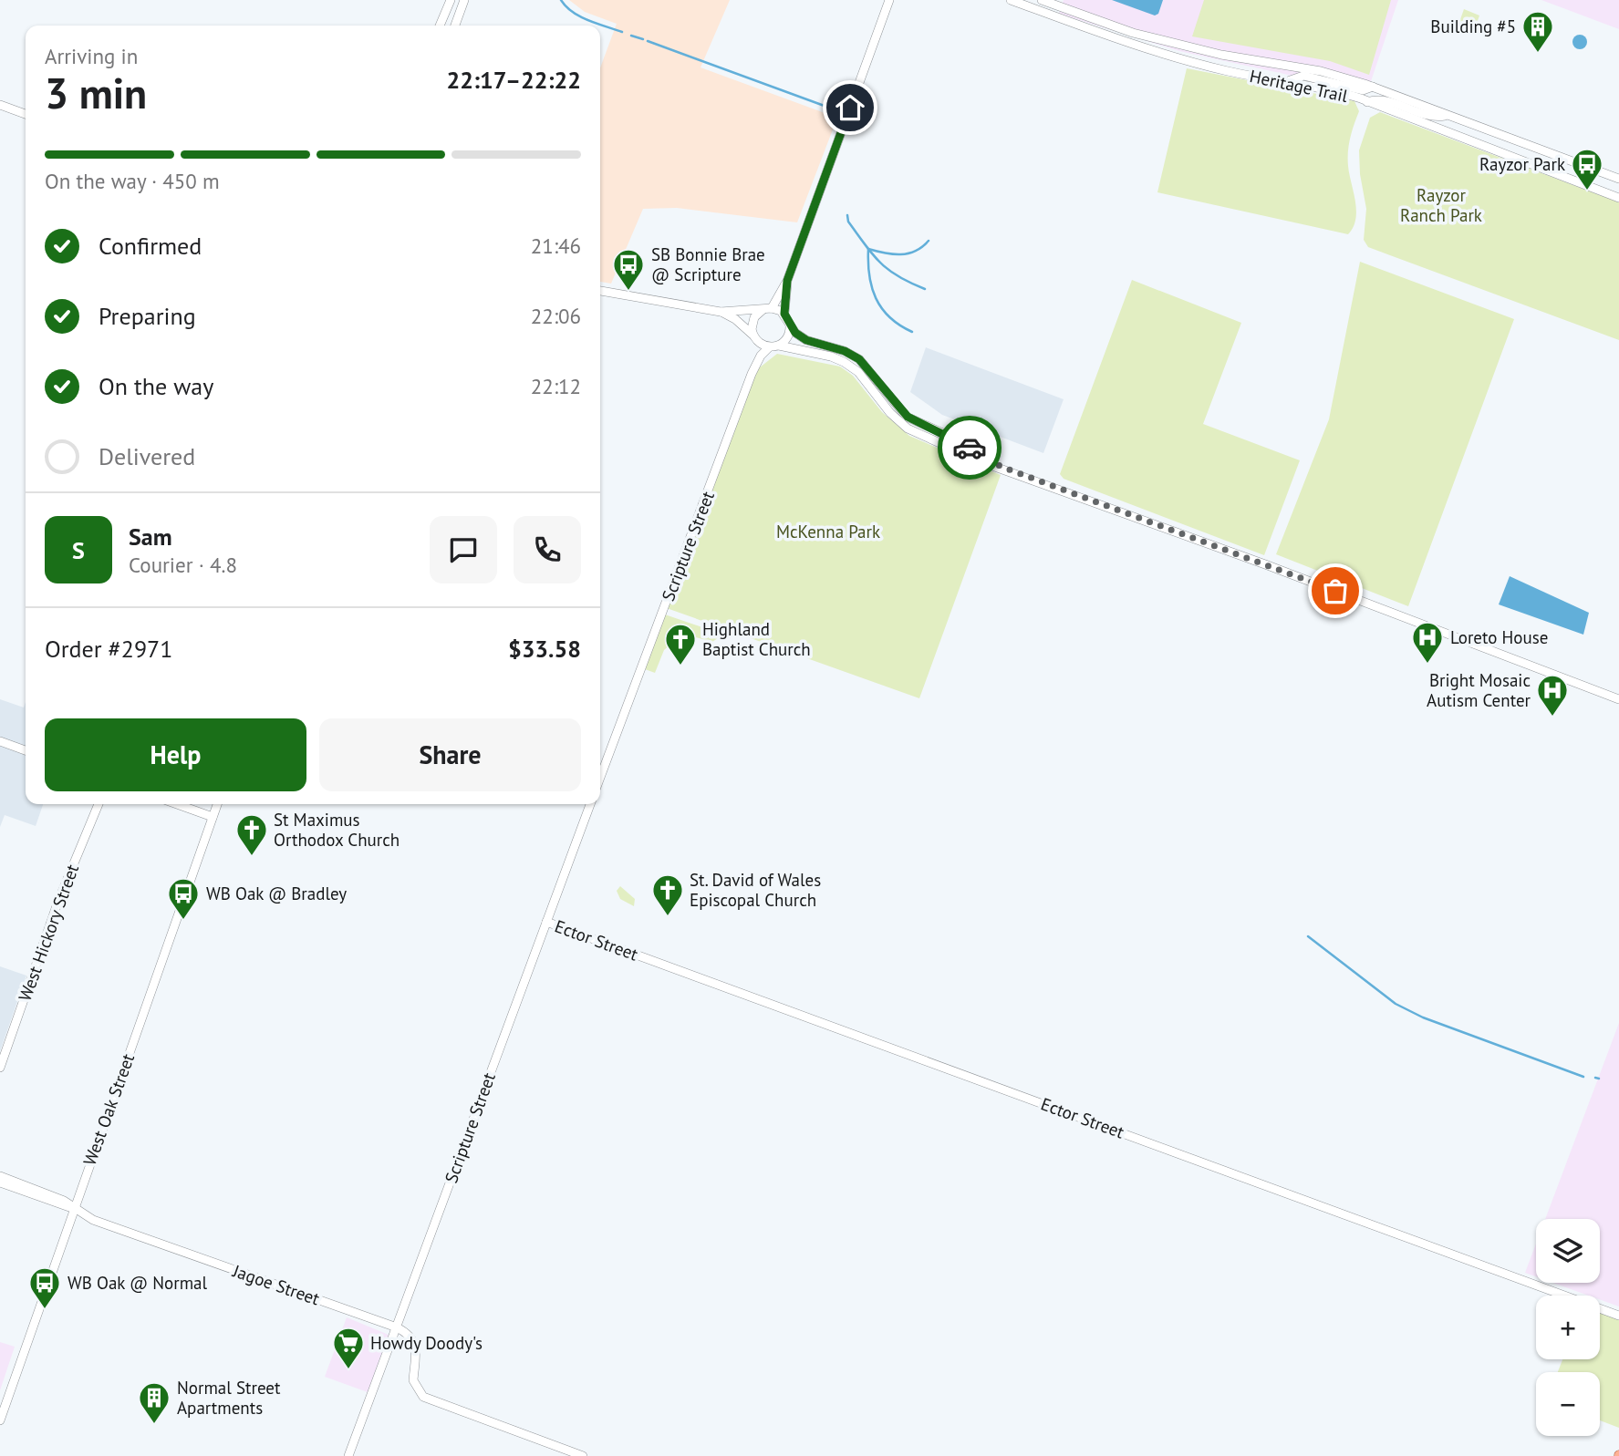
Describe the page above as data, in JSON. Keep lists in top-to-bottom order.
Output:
{
  "streets": {
    "street": [
      "Heritage Trail",
      "Scripture Street",
      "West Hickory Street",
      "Ector Street",
      "West Oak Street",
      "Jagoe Street"
    ]
  },
  "crossings": [
    ["Scripture Street", "Ector Street"],
    ["Scripture Street", "Jagoe Street"],
    ["West Oak Street", "Jagoe Street"]
  ],
  "parks": ["Rayzor Ranch Park", "McKenna Park"],
  "places": {
    "building": ["Building #5", "Normal Street Apartments"],
    "bus stop": [
      "Rayzor Park",
      "SB Bonnie Brae @ Scripture",
      "WB Oak @ Bradley",
      "WB Oak @ Normal"
    ],
    "hospital": ["Loreto House", "Bright Mosaic Autism Center"],
    "church": ["Highland Baptist Church", "St Maximus Orthodox Church", "St. David of Wales Episcopal Church"],
    "supermarket": ["Howdy Doody's"]
  },
  "page": {
    "heading": ["3 min", "Arriving in", "22:17–22:22"],
    "panel": [
      "Sam",
      "Courier · 4.8",
      "Order #2971",
      "$33.58"
    ],
    "bar": "On the way · 450 m",
    "list": [
      ["Confirmed", "21:46"],
      ["Preparing", "22:06"],
      ["On the way", "22:12"],
      "Delivered"
    ],
    "round": "S",
    "buttons": ["Help", "Share"],
    "map_buttons": ["+", "−"]
  }
}
